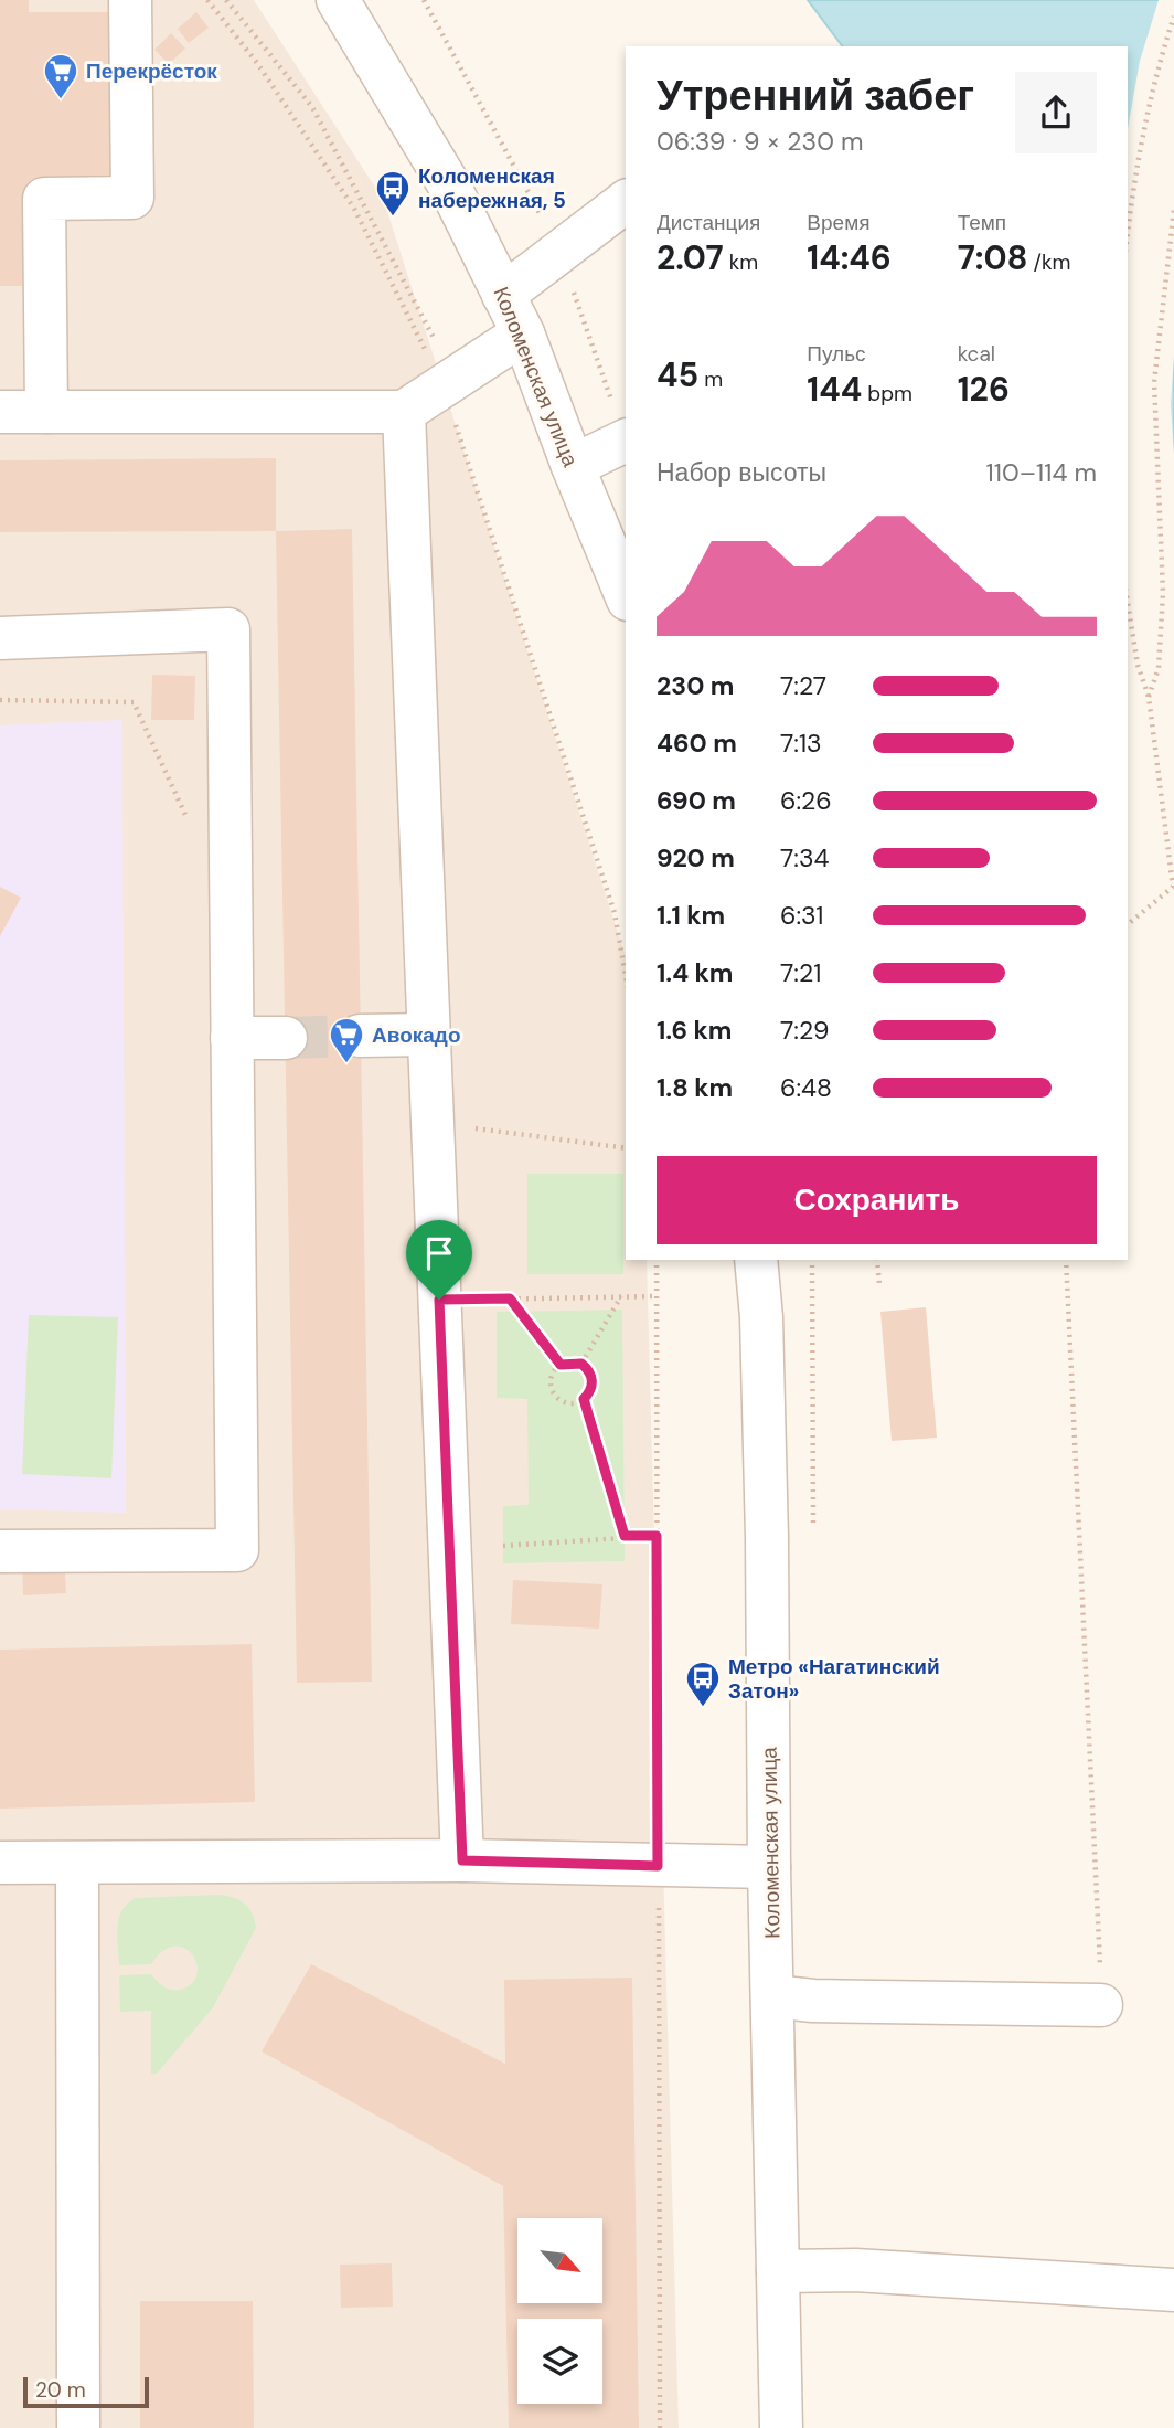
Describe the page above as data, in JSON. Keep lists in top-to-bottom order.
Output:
{
  "streets": {
    "street": ["Коломенская улица"]
  },
  "places": {
    "supermarket": ["Перекрёсток", "Авокадо"],
    "bus stop": ["Коломенская набережная, 5", "Метро «Нагатинский Затон»"]
  },
  "scale_bar": "20 m",
  "north": "bottom right",
  "page": {
    "heading": ["Утренний забег", "06:39 · 9 × 230 m"],
    "stats": [
      ["Дистанция", "2.07 km"],
      ["Время", "14:46"],
      ["Темп", "7:08 /km"],
      ["45 m"],
      ["Пульс", "144 bpm"],
      ["kcal", "126"]
    ],
    "chart": ["Набор высоты", "110–114 m"],
    "list": [
      {
        "name": "230 m",
        "note": "7:27"
      },
      {
        "name": "460 m",
        "note": "7:13"
      },
      {
        "name": "690 m",
        "note": "6:26"
      },
      {
        "name": "920 m",
        "note": "7:34"
      },
      {
        "name": "1.1 km",
        "note": "6:31"
      },
      {
        "name": "1.4 km",
        "note": "7:21"
      },
      {
        "name": "1.6 km",
        "note": "7:29"
      },
      {
        "name": "1.8 km",
        "note": "6:48"
      }
    ],
    "buttons": "Сохранить",
    "scale": "20 m"
  }
}
